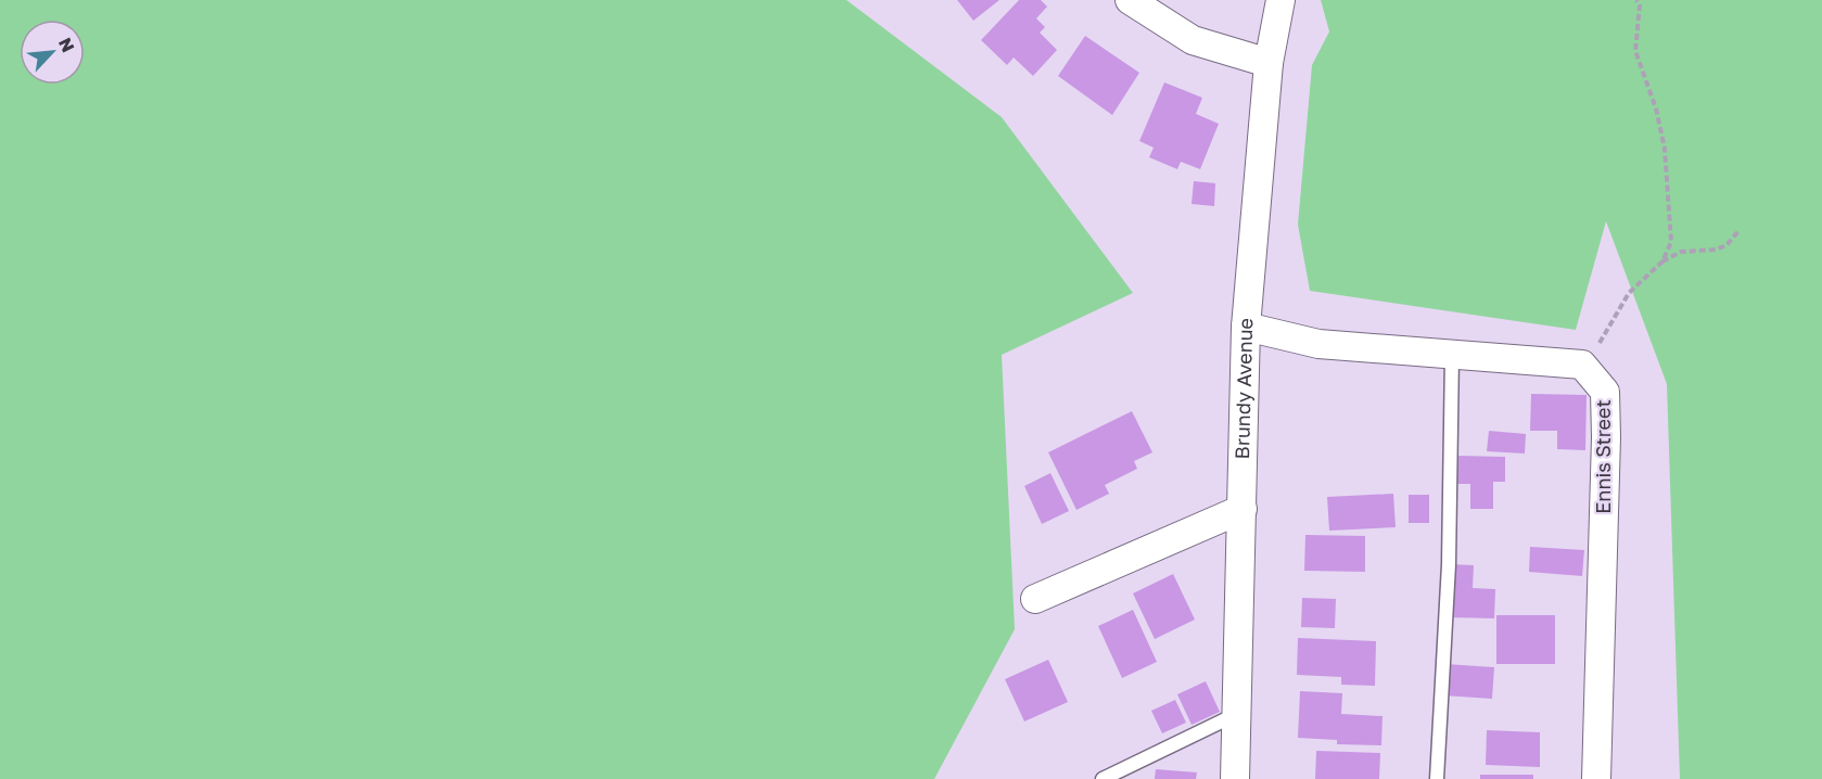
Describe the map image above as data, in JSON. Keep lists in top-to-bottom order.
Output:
{
  "streets": {
    "street": ["Brundy Avenue", "Ennis Street"]
  },
  "crossings": [
    ["Brundy Avenue", "Ennis Street"]
  ],
  "north": "top right"
}
